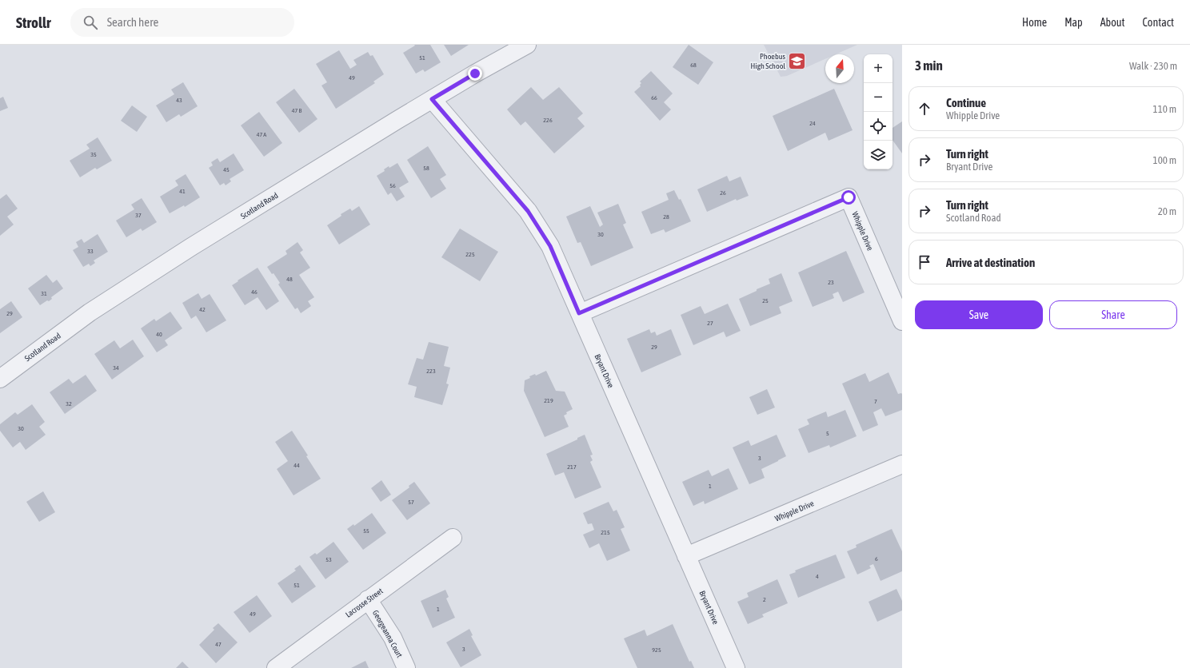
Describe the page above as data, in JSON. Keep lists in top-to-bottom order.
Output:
{
  "streets": {
    "street": [
      "Scotland Road",
      "Whipple Drive",
      "Bryant Drive",
      "Lacrosse Street",
      "Georgeanna Court"
    ]
  },
  "crossings": [
    ["Scotland Road", "Bryant Drive"],
    ["Whipple Drive", "Bryant Drive"],
    ["Lacrosse Street", "Georgeanna Court"]
  ],
  "places": {
    "school or university": ["Phoebus High School"]
  },
  "house_numbers": [
    "51",
    "68",
    "49",
    "66",
    "43",
    "47 B",
    "226",
    "24",
    "47 A",
    "35",
    "58",
    "45",
    "56",
    "41",
    "26",
    "37",
    "28",
    "30",
    "33",
    "225",
    "48",
    "23",
    "46",
    "31",
    "25",
    "42",
    "29",
    "27",
    "40",
    "29",
    "34",
    "223",
    "219",
    "7",
    "32",
    "30",
    "5",
    "3",
    "44",
    "217",
    "1",
    "57",
    "55",
    "215",
    "6",
    "53",
    "4",
    "51",
    "2",
    "1",
    "49",
    "47",
    "3",
    "925"
  ],
  "north": "top",
  "page": {
    "header": "Strollr",
    "search": "Search here",
    "nav": [
      "Home",
      "Map",
      "About",
      "Contact"
    ],
    "heading": ["3 min", "Walk · 230 m"],
    "map_buttons": ["+", "−"],
    "list": [
      ["Continue", "Whipple Drive", "110 m"],
      ["Turn right", "Bryant Drive", "100 m"],
      ["Turn right", "Scotland Road", "20 m"],
      "Arrive at destination"
    ],
    "buttons": ["Save", "Share"]
  }
}
